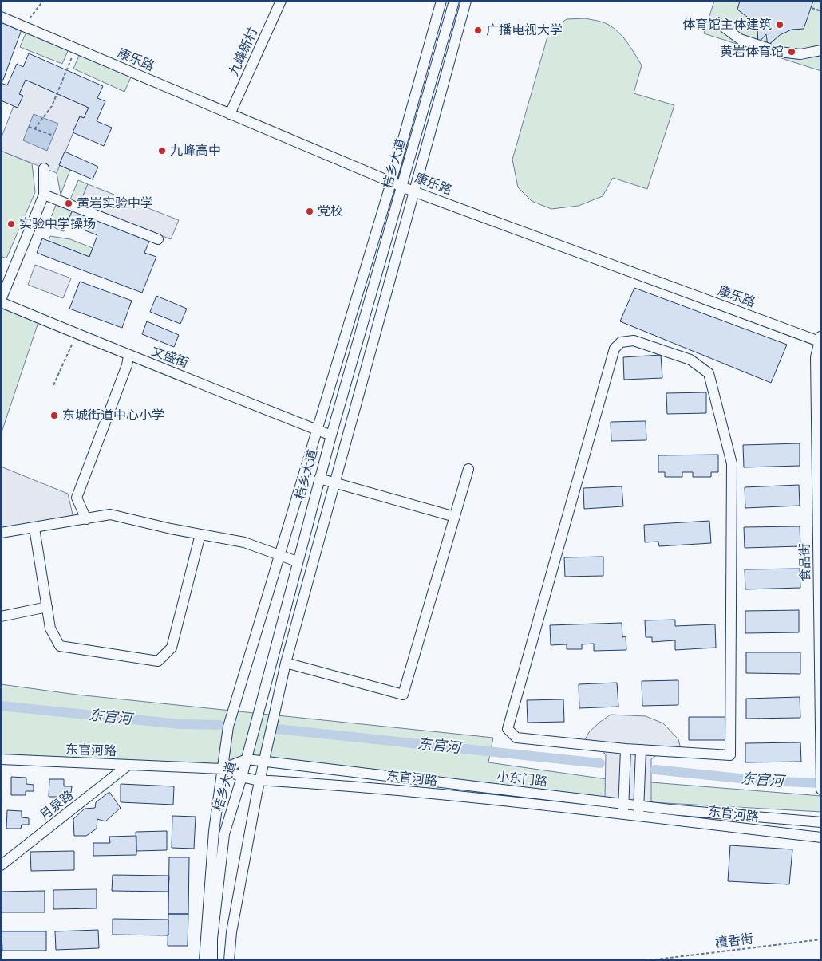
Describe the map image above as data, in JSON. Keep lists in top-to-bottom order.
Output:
{
  "streets": {
    "street": [
      "九峰新村",
      "康乐路",
      "桔乡大道",
      "文盛街",
      "食品街",
      "东官河路",
      "小东门路",
      "月泉路"
    ],
    "path": ["檀香街"]
  },
  "crossings": [
    ["九峰新村", "康乐路"],
    ["康乐路", "桔乡大道"],
    ["康乐路", "食品街"],
    ["桔乡大道", "文盛街"],
    ["桔乡大道", "东官河路"],
    ["桔乡大道", "小东门路"],
    ["东官河路", "小东门路"],
    ["东官河路", "月泉路"]
  ],
  "water": ["东官河"],
  "places": [
    "体育馆主体建筑",
    "广播电视大学",
    "黄岩体育馆",
    "九峰高中",
    "黄岩实验中学",
    "党校",
    "实验中学操场",
    "东城街道中心小学"
  ]
}
